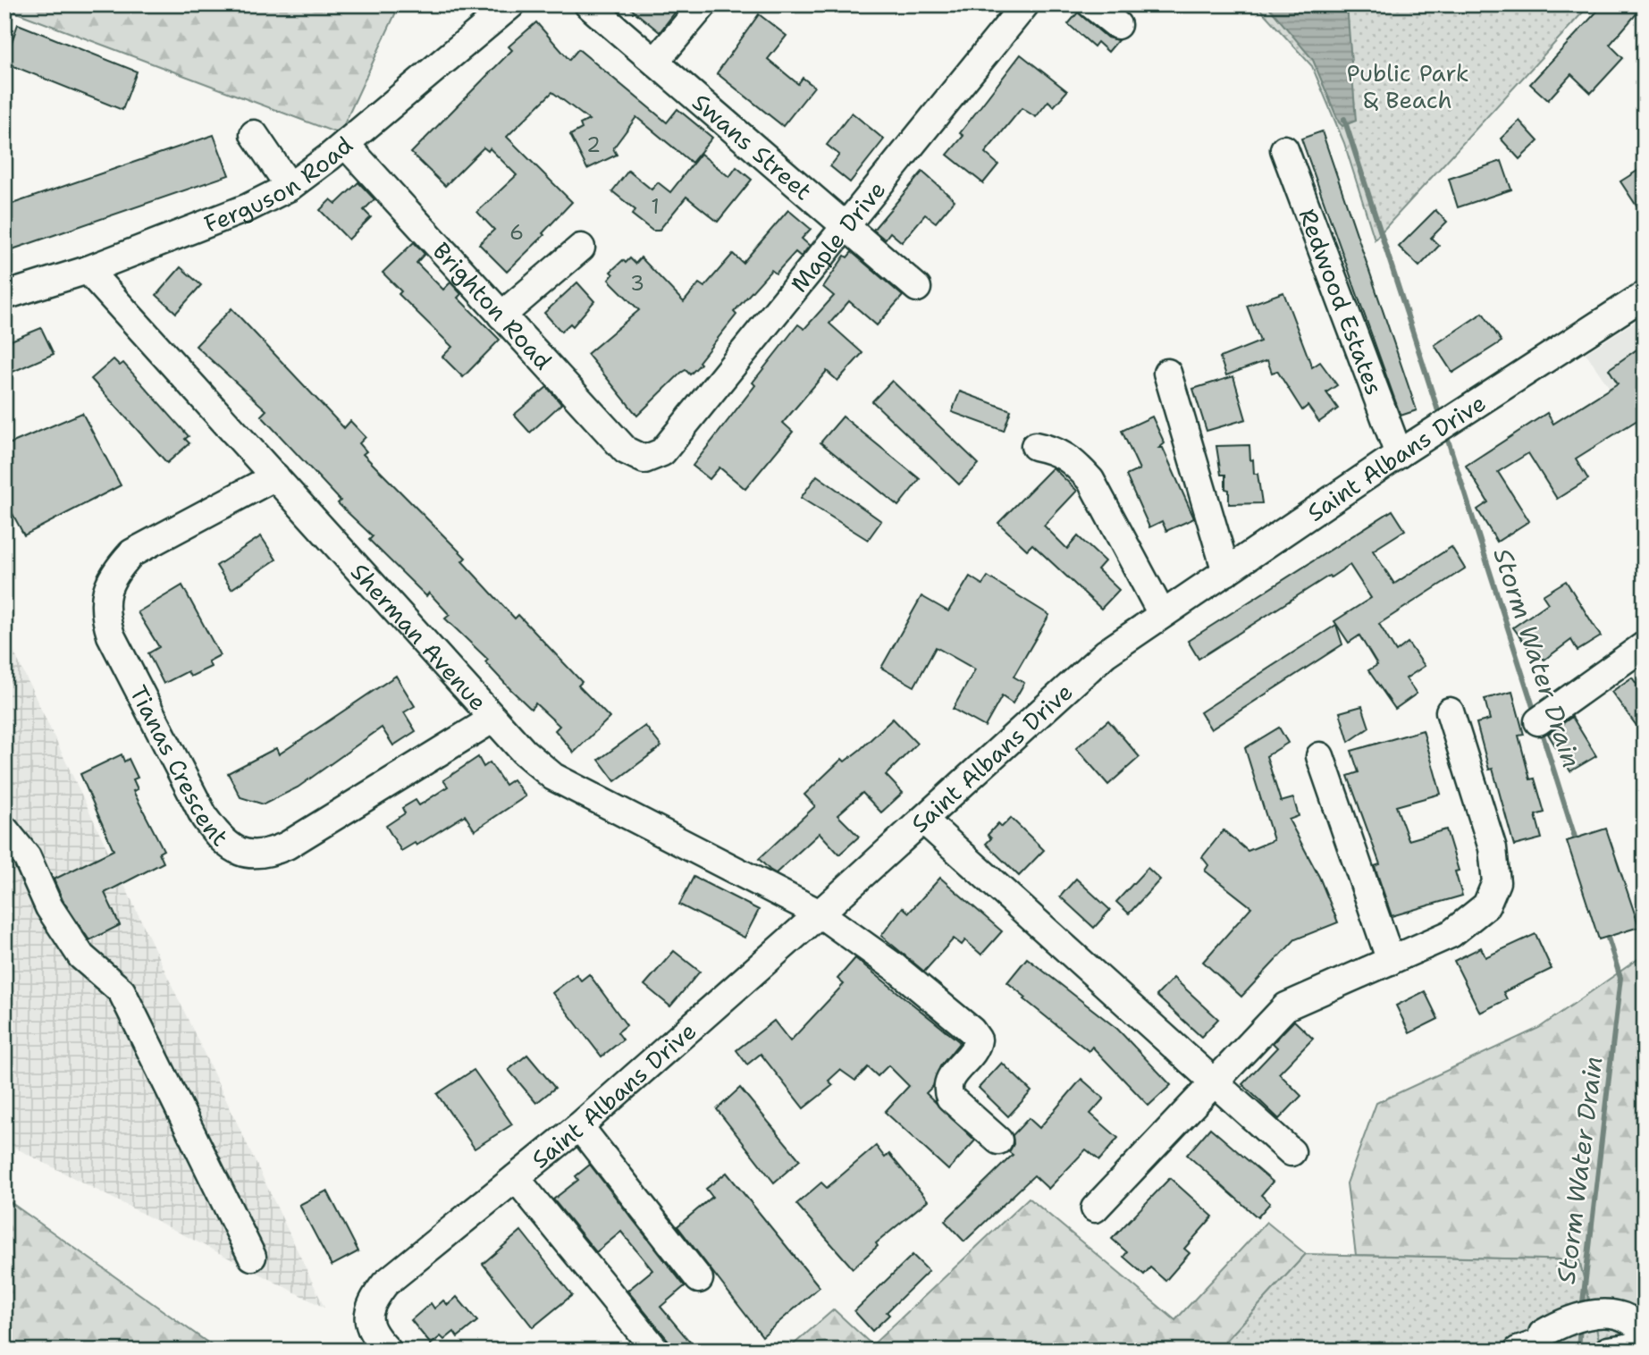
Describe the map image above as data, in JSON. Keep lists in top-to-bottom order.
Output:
{
  "streets": {
    "street": [
      "Swans Street",
      "Ferguson Road",
      "Maple Drive",
      "Redwood Estates",
      "Brighton Road",
      "Saint Albans Drive",
      "Sherman Avenue",
      "Tianas Crescent"
    ]
  },
  "crossings": [
    ["Swans Street", "Maple Drive"],
    ["Ferguson Road", "Brighton Road"],
    ["Ferguson Road", "Sherman Avenue"],
    ["Maple Drive", "Brighton Road"],
    ["Redwood Estates", "Saint Albans Drive"],
    ["Saint Albans Drive", "Sherman Avenue"],
    ["Sherman Avenue", "Tianas Crescent"]
  ],
  "water": ["Storm Water Drain"],
  "parks": ["Public Park & Beach"],
  "house_numbers": [
    "2",
    "1",
    "6",
    "3"
  ]
}
